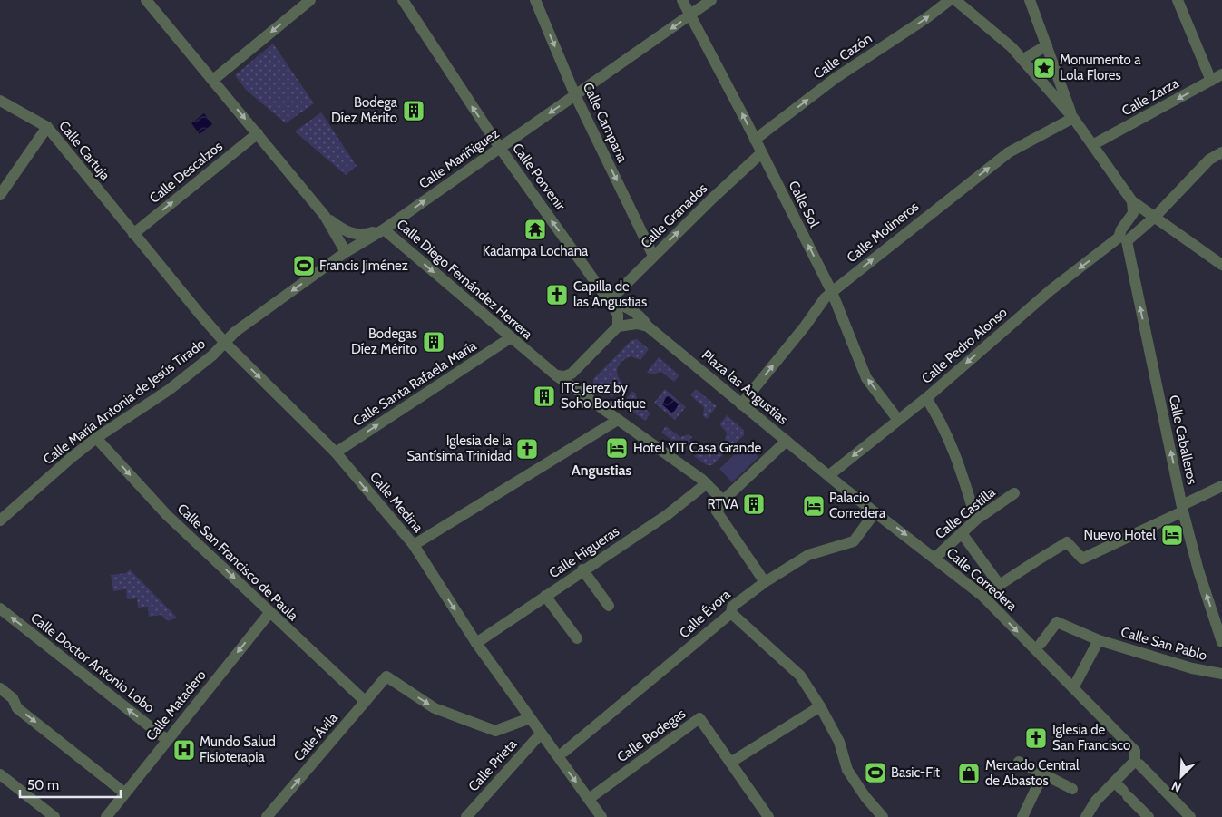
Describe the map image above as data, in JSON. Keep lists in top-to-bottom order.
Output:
{
  "streets": {
    "street": [
      "Calle Cazón",
      "Calle Zarza",
      "Calle Campana",
      "Calle Cartuja",
      "Calle Mariñiguez",
      "Calle Descalzos",
      "Calle Porvenir",
      "Calle Sol",
      "Calle Granados",
      "Calle Molineros",
      "Calle Diego Fernández Herrera",
      "Calle Pedro Alonso",
      "Calle Santa Rafaela María",
      "Plaza las Angustias",
      "Calle María Antonia de Jesús Tirado",
      "Calle Caballeros",
      "Calle Medina",
      "Calle Castilla",
      "Calle Higueras",
      "Calle San Francisco de Paula",
      "Calle Corredera",
      "Calle Évora",
      "Calle San Pablo",
      "Calle Doctor Antonio Lobo",
      "Calle Matadero",
      "Calle Bodegas",
      "Calle Ávila",
      "Calle Prieta"
    ]
  },
  "crossings": [
    ["Calle Cazón", "Calle Sol"],
    ["Calle Campana", "Calle Mariñiguez"],
    ["Calle Campana", "Calle Granados"],
    ["Calle Cartuja", "Calle Descalzos"],
    ["Calle Cartuja", "Calle Medina"],
    ["Calle Mariñiguez", "Calle Porvenir"],
    ["Calle Mariñiguez", "Calle Sol"],
    ["Calle Mariñiguez", "Calle Diego Fernández Herrera"],
    ["Calle Mariñiguez", "Calle María Antonia de Jesús Tirado"],
    ["Calle Mariñiguez", "Calle Medina"],
    ["Calle Descalzos", "Calle Diego Fernández Herrera"],
    ["Calle Descalzos", "Calle Medina"],
    ["Calle Porvenir", "Calle Granados"],
    ["Calle Sol", "Calle Granados"],
    ["Calle Sol", "Calle Molineros"],
    ["Calle Sol", "Calle Pedro Alonso"],
    ["Calle Molineros", "Plaza las Angustias"],
    ["Calle Diego Fernández Herrera", "Calle Santa Rafaela María"],
    ["Calle Pedro Alonso", "Calle Caballeros"],
    ["Calle Pedro Alonso", "Calle Corredera"],
    ["Calle Santa Rafaela María", "Calle Medina"],
    ["Plaza las Angustias", "Calle Corredera"],
    ["Calle María Antonia de Jesús Tirado", "Calle Medina"],
    ["Calle María Antonia de Jesús Tirado", "Calle San Francisco de Paula"],
    ["Calle Medina", "Calle Higueras"],
    ["Calle Medina", "Calle Bodegas"],
    ["Calle Medina", "Calle Ávila"],
    ["Calle Medina", "Calle Prieta"],
    ["Calle Castilla", "Calle Corredera"],
    ["Calle San Francisco de Paula", "Calle Matadero"],
    ["Calle San Francisco de Paula", "Calle Ávila"],
    ["Calle Doctor Antonio Lobo", "Calle Matadero"]
  ],
  "one_way": [
    "Calle Cazón",
    "Calle Zarza",
    "Calle Campana",
    "Calle Descalzos",
    "Calle Porvenir",
    "Calle Sol",
    "Calle Granados",
    "Calle Molineros",
    "Calle Diego Fernández Herrera",
    "Calle Pedro Alonso",
    "Calle Santa Rafaela María",
    "Calle Caballeros",
    "Calle Medina",
    "Calle San Francisco de Paula",
    "Calle Matadero",
    "Calle Ávila"
  ],
  "districts": ["Angustias"],
  "places": {
    "place": ["Monumento a Lola Flores"],
    "building": [
      "Bodega Díez Mérito",
      "Bodegas Díez Mérito",
      "ITC Jerez by Soho Boutique",
      "RTVA"
    ],
    "temple": ["Kadampa Lochana"],
    "sports": ["Francis Jiménez", "Basic-Fit"],
    "church": ["Capilla de las Angustias", "Iglesia de la Santísima Trinidad", "Iglesia de San Francisco"],
    "hotel": ["Hotel YIT Casa Grande", "Palacio Corredera", "Nuevo Hotel"],
    "hospital": ["Mundo Salud Fisioterapia"],
    "shop": ["Mercado Central de Abastos"]
  },
  "scale_bar": "50 m",
  "north": "bottom left"
}
